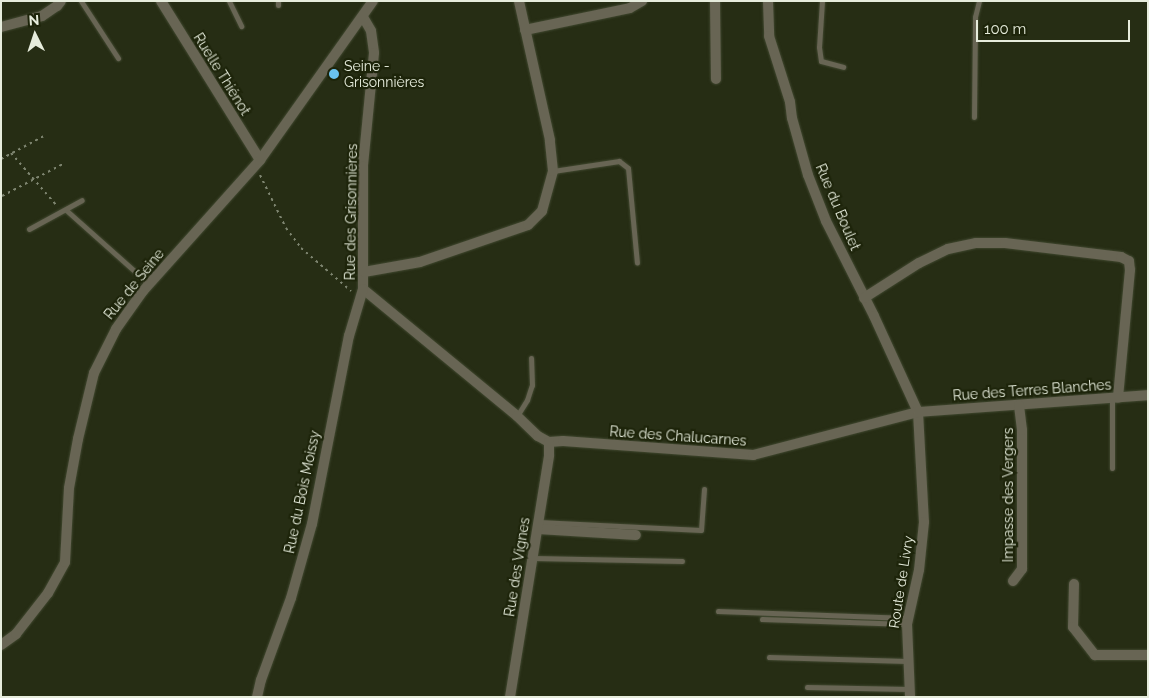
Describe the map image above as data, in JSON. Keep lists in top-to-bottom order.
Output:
{
  "streets": {
    "street": [
      "Ruelle Thiénot",
      "Rue du Boulet",
      "Rue des Grisonnières",
      "Rue de Seine",
      "Rue des Terres Blanches",
      "Rue des Chalucarnes",
      "Rue du Bois Moissy",
      "Impasse des Vergers",
      "Rue des Vignes",
      "Route de Livry"
    ]
  },
  "crossings": [
    ["Ruelle Thiénot", "Rue de Seine"],
    ["Rue du Boulet", "Rue des Terres Blanches"],
    ["Rue du Boulet", "Rue des Chalucarnes"],
    ["Rue du Boulet", "Route de Livry"],
    ["Rue des Grisonnières", "Rue de Seine"],
    ["Rue des Grisonnières", "Rue des Chalucarnes"],
    ["Rue des Grisonnières", "Rue du Bois Moissy"],
    ["Rue des Grisonnières", "Rue des Vignes"],
    ["Rue des Terres Blanches", "Rue des Chalucarnes"],
    ["Rue des Terres Blanches", "Impasse des Vergers"],
    ["Rue des Terres Blanches", "Route de Livry"],
    ["Rue des Chalucarnes", "Rue des Vignes"],
    ["Rue des Chalucarnes", "Route de Livry"]
  ],
  "places": ["Seine - Grisonnières"],
  "scale_bar": "100 m",
  "north": "top"
}
